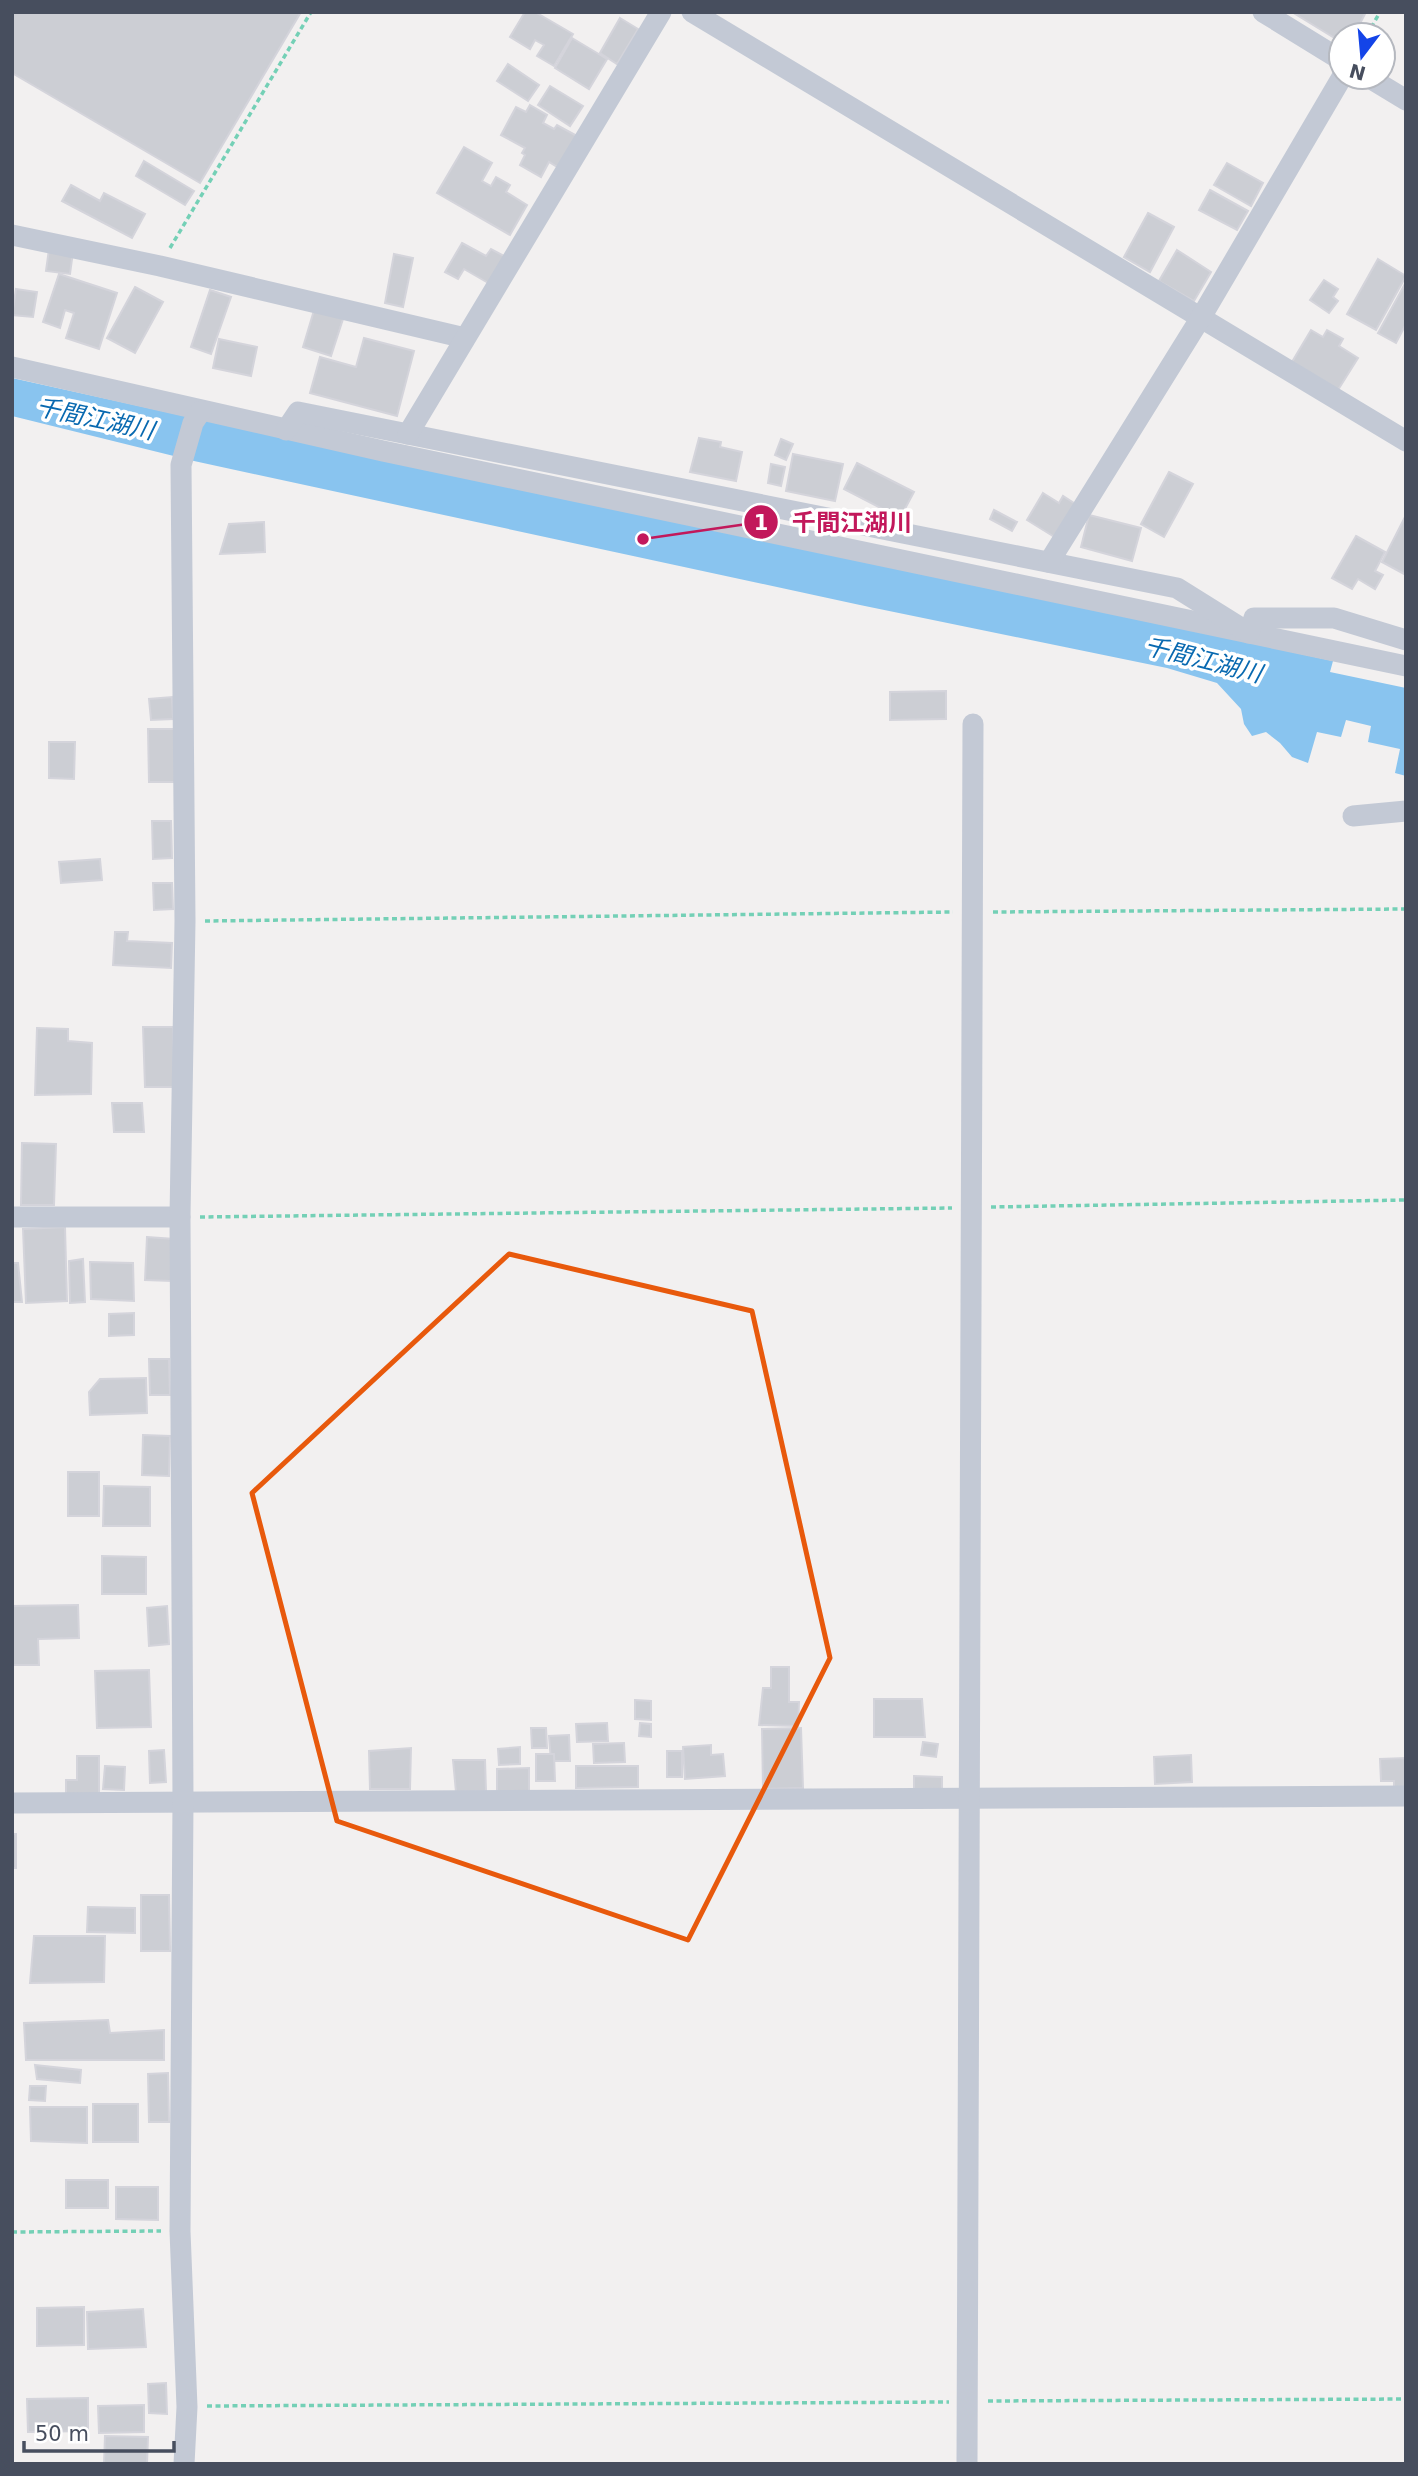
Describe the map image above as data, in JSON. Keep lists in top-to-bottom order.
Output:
{
  "water": ["千間江湖川"],
  "places": ["千間江湖川"],
  "scale_bar": "50 m",
  "north": "bottom"
}
